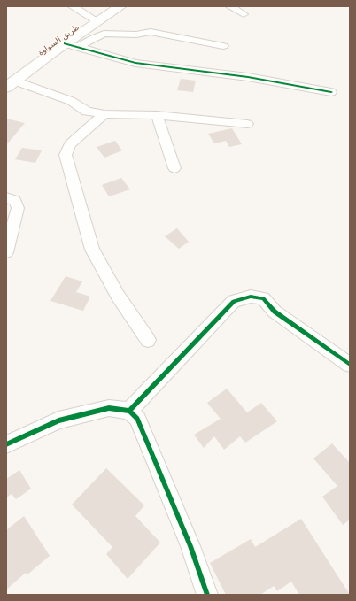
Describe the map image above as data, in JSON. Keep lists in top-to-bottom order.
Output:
{
  "streets": {
    "street": ["طريق السواوة"]
  }
}
